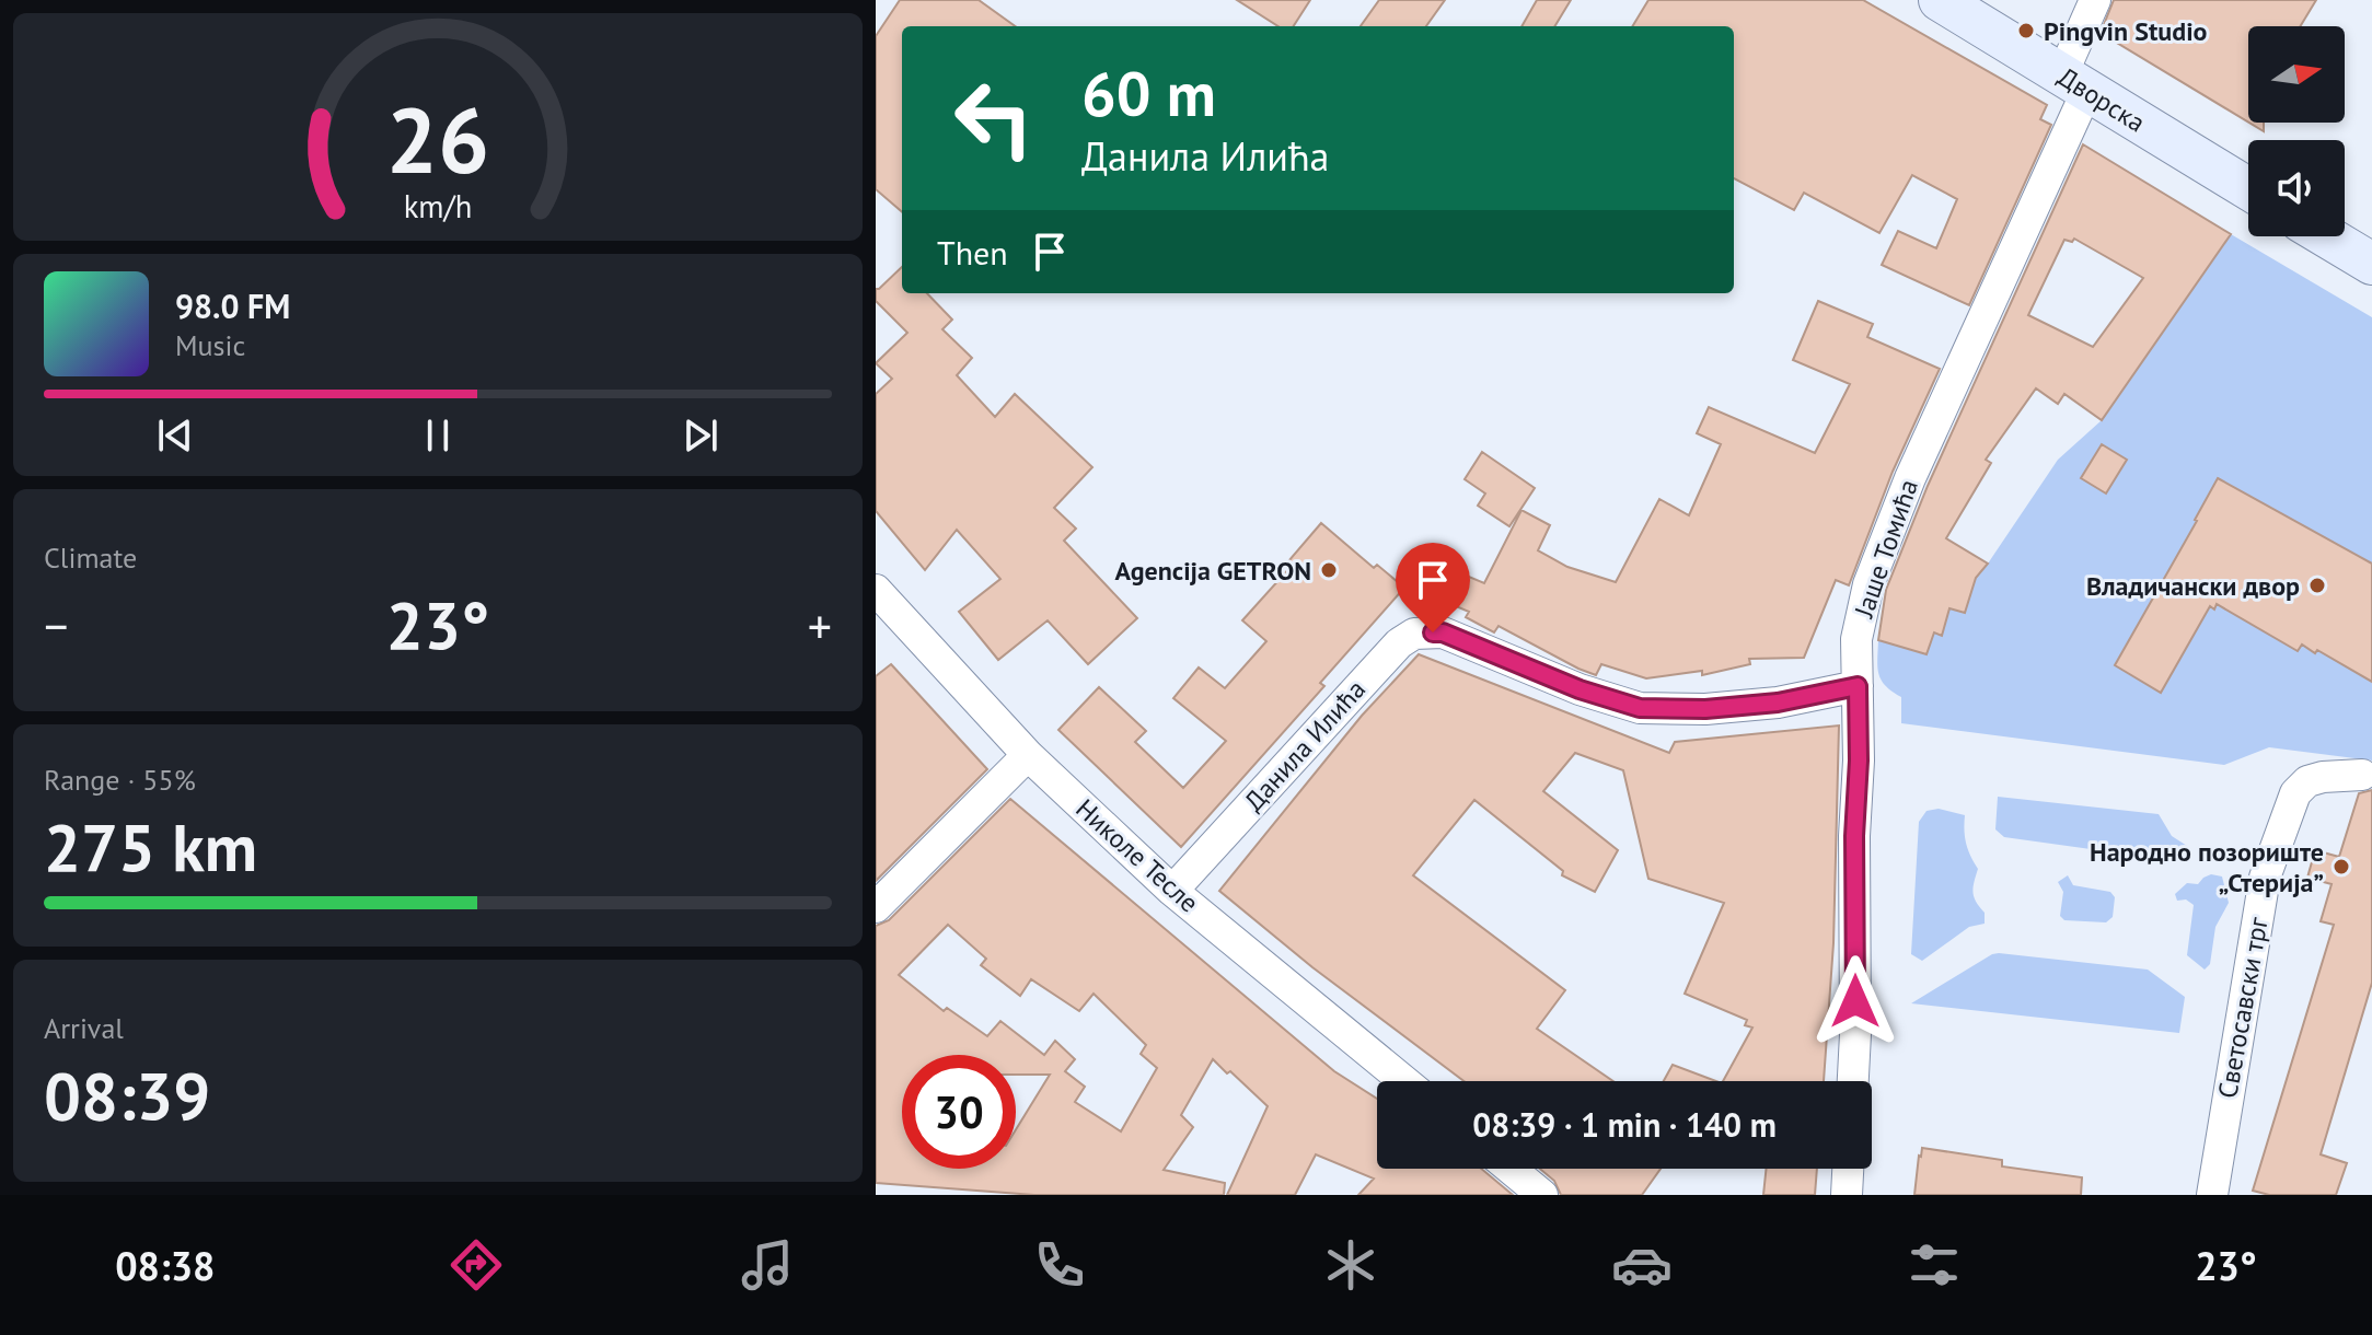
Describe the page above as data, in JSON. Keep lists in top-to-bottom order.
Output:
{
  "streets": {
    "main road": ["Дворска"],
    "street": [
      "Јаше Томића",
      "Данила Илића",
      "Николе Тесле",
      "Светосавски трг"
    ]
  },
  "crossings": [
    ["Дворска", "Јаше Томића"],
    ["Јаше Томића", "Данила Илића"],
    ["Данила Илића", "Николе Тесле"]
  ],
  "places": [
    "Pingvin Studio",
    "Agencija GETRON",
    "Владичански двор",
    "Народно позориште „Стерија”"
  ],
  "north": "right",
  "page": {
    "turn": ["60 m", "Данила Илића"],
    "then": "Then",
    "song": ["98.0 FM", "Music"],
    "tile": [
      "Climate",
      ["Range · 55%", "275 km"],
      ["Arrival", "08:39"]
    ],
    "heat": ["−", "23°", "+"],
    "limit": "30",
    "trip": "08:39 · 1 min · 140 m",
    "tabs": ["08:38", "23°"],
    "gauge": ["26", "km/h"]
  }
}
